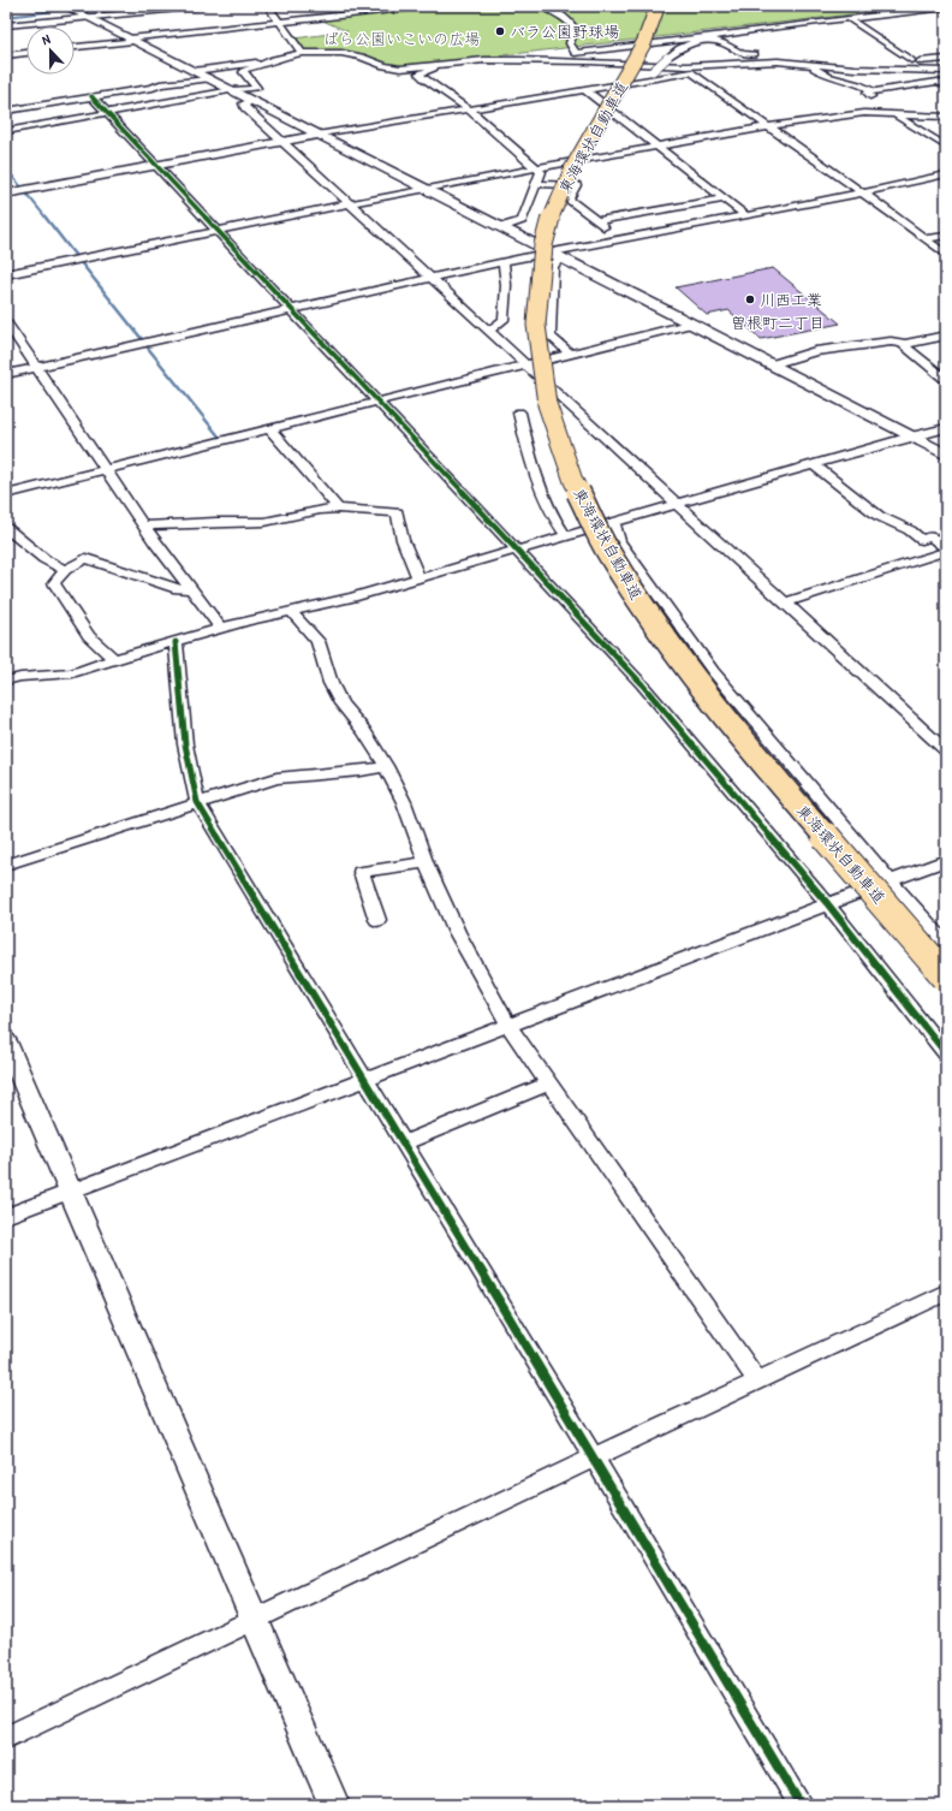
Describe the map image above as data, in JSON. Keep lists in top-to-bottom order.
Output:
{
  "streets": {
    "highway": ["東海環状自動車道"]
  },
  "districts": ["曽根町二丁目"],
  "parks": ["ばら公園いこいの広場"],
  "places": ["バラ公園野球場", "川西工業"],
  "north": "top"
}
